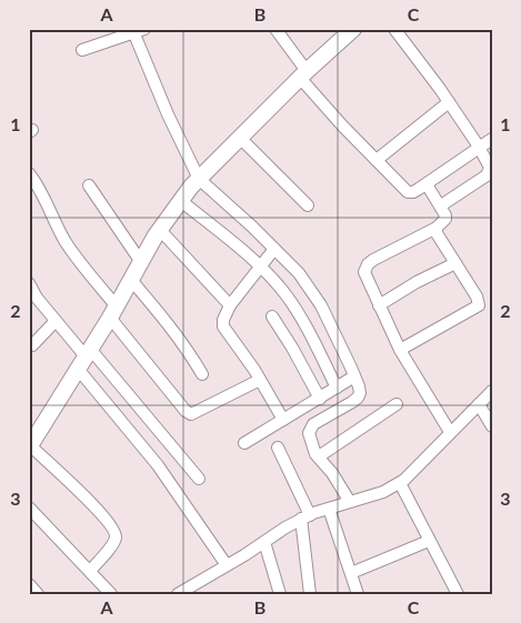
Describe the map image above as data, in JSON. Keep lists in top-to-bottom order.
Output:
{
  "grid": {
    "columns": ["A", "B", "C"],
    "rows": ["1", "2", "3"]
  }
}
